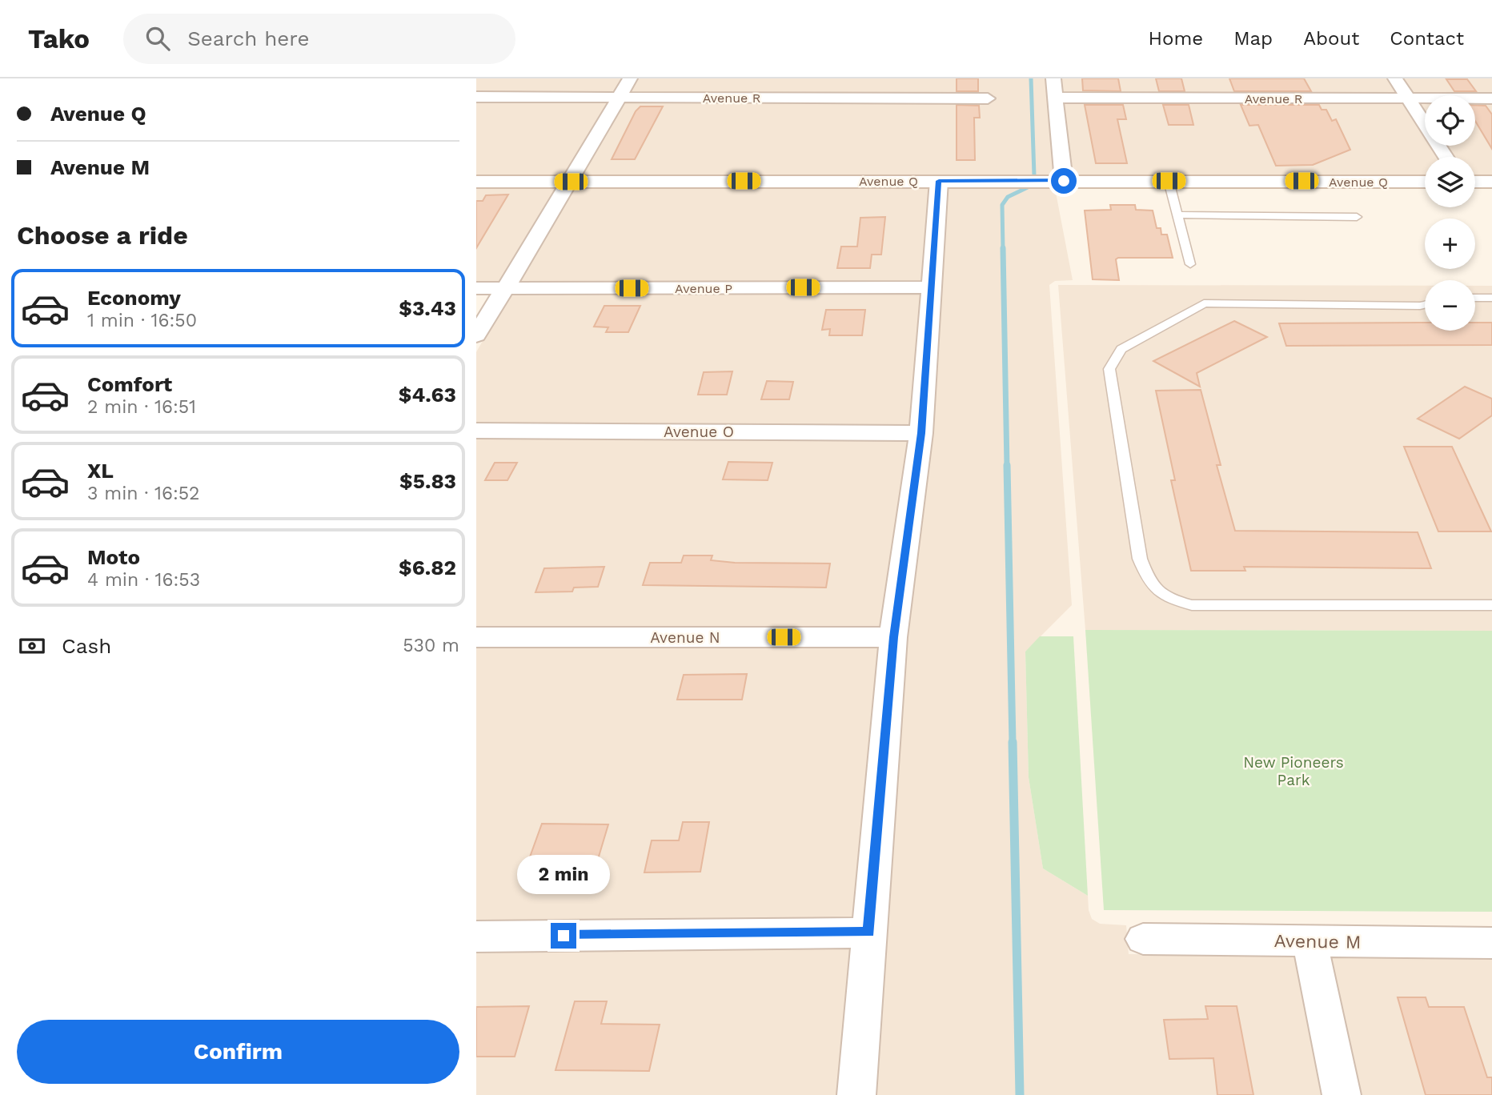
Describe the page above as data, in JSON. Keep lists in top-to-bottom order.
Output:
{
  "streets": {
    "street": [
      "Avenue R",
      "Avenue Q",
      "Avenue P",
      "Avenue O",
      "Avenue N",
      "Avenue M"
    ]
  },
  "parks": ["New Pioneers Park"],
  "page": {
    "header": "Tako",
    "search": "Search here",
    "nav": [
      "Home",
      "Map",
      "About",
      "Contact"
    ],
    "banner": ["Avenue Q", "Avenue M"],
    "map_buttons": ["+", "−"],
    "heading": "Choose a ride",
    "list": [
      {
        "name": "Economy",
        "note": "1 min · 16:50",
        "value": "$3.43"
      },
      {
        "name": "Comfort",
        "note": "2 min · 16:51",
        "value": "$4.63"
      },
      {
        "name": "XL",
        "note": "3 min · 16:52",
        "value": "$5.83"
      },
      {
        "name": "Moto",
        "note": "4 min · 16:53",
        "value": "$6.82"
      }
    ],
    "pay": ["Cash", "530 m"],
    "bubble": "2 min",
    "buttons": "Confirm"
  }
}
